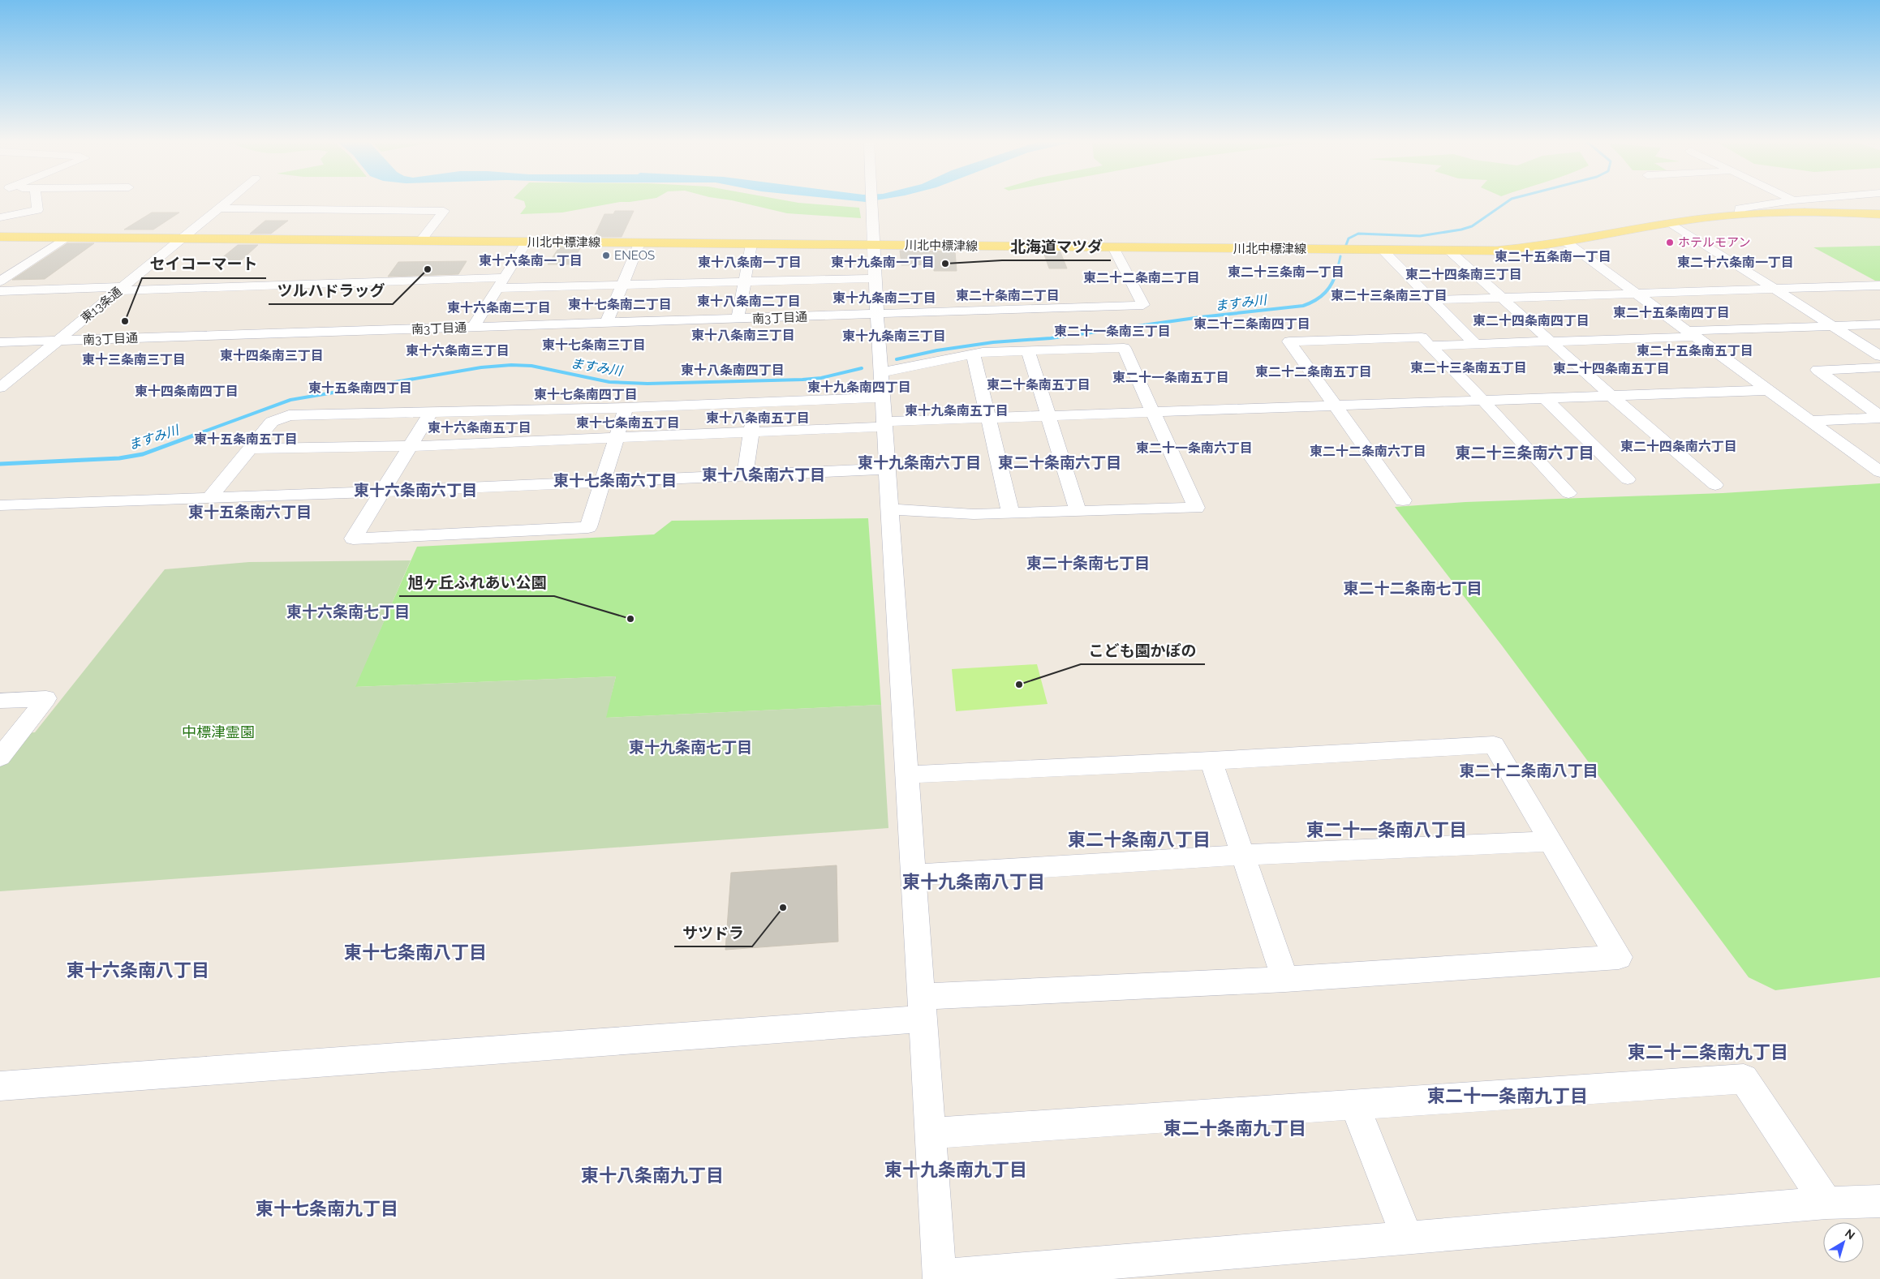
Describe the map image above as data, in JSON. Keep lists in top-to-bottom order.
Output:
{
  "streets": {
    "main road": ["川北中標津線"],
    "street": ["東13条通", "南3丁目通"]
  },
  "crossings": [
    ["川北中標津線", "東13条通"],
    ["川北中標津線", "南3丁目通"],
    ["東13条通", "南3丁目通"]
  ],
  "districts": [
    "東二十五条南一丁目",
    "東十六条南一丁目",
    "東十八条南一丁目",
    "東十九条南一丁目",
    "東二十六条南一丁目",
    "東二十三条南一丁目",
    "東二十四条南三丁目",
    "東二十二条南二丁目",
    "東二十条南二丁目",
    "東二十三条南三丁目",
    "東十九条南二丁目",
    "東十八条南二丁目",
    "東十七条南二丁目",
    "東十六条南二丁目",
    "東二十五条南四丁目",
    "東二十四条南四丁目",
    "東二十二条南四丁目",
    "東二十一条南三丁目",
    "東十八条南三丁目",
    "東十九条南三丁目",
    "東十七条南三丁目",
    "東十六条南三丁目",
    "東二十五条南五丁目",
    "東十四条南三丁目",
    "東十三条南三丁目",
    "東二十三条南五丁目",
    "東二十四条南五丁目",
    "東十八条南四丁目",
    "東二十二条南五丁目",
    "東二十一条南五丁目",
    "東二十条南五丁目",
    "東十九条南四丁目",
    "東十五条南四丁目",
    "東十四条南四丁目",
    "東十七条南四丁目",
    "東十九条南五丁目",
    "東十八条南五丁目",
    "東十七条南五丁目",
    "東十六条南五丁目",
    "東十五条南五丁目",
    "東二十四条南六丁目",
    "東二十一条南六丁目",
    "東二十二条南六丁目",
    "東二十三条南六丁目",
    "東十九条南六丁目",
    "東二十条南六丁目",
    "東十八条南六丁目",
    "東十七条南六丁目",
    "東十六条南六丁目",
    "東十五条南六丁目",
    "東二十条南七丁目",
    "東二十二条南七丁目",
    "東十六条南七丁目",
    "東十九条南七丁目",
    "東二十二条南八丁目",
    "東二十一条南八丁目",
    "東二十条南八丁目",
    "東十九条南八丁目",
    "東十七条南八丁目",
    "東十六条南八丁目",
    "東二十二条南九丁目",
    "東二十一条南九丁目",
    "東二十条南九丁目",
    "東十九条南九丁目",
    "東十八条南九丁目",
    "東十七条南九丁目"
  ],
  "water": ["ますみ川"],
  "parks": ["中標津霊園"],
  "places": [
    "ホテルモアン",
    "ENEOS",
    "北海道マツダ",
    "ツルハドラッグ",
    "セイコーマート",
    "旭ヶ丘ふれあい公園",
    "こども園かぽの",
    "サツドラ"
  ],
  "north": "top right"
}
